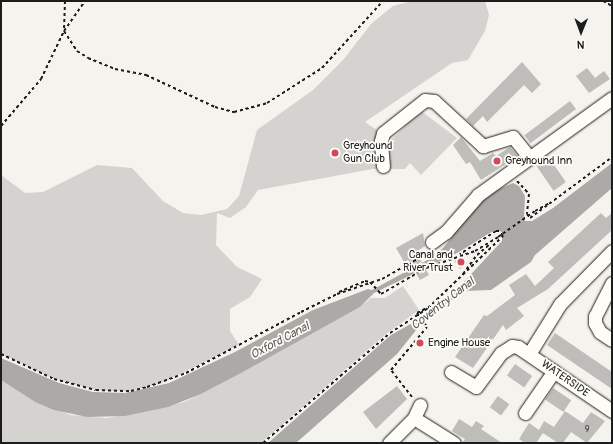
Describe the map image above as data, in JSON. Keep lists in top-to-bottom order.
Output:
{
  "streets": {
    "street": ["WATERSIDE"]
  },
  "water": ["Coventry Canal", "Oxford Canal"],
  "places": [
    "Greyhound Gun Club",
    "Greyhound Inn",
    "Canal and River Trust",
    "Engine House"
  ],
  "house_numbers": ["9"],
  "north": "bottom"
}
